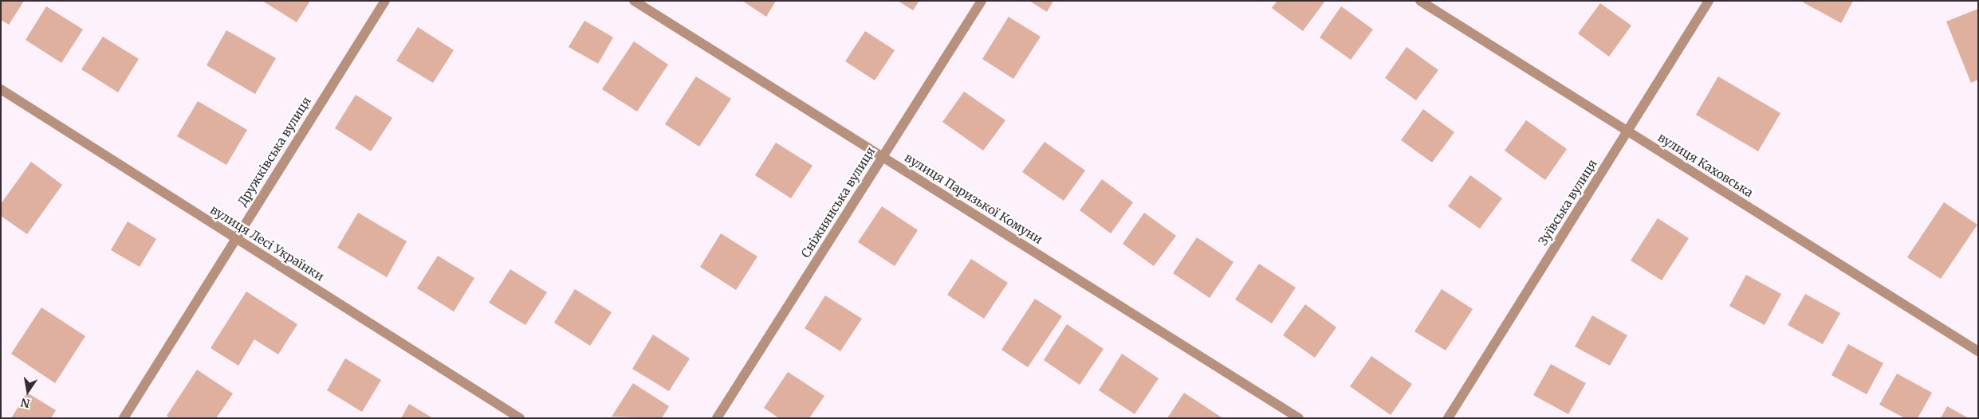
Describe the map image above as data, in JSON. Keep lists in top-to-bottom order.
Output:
{
  "streets": {
    "street": [
      "Дружківська вулиця",
      "вулиця Каховська",
      "вулиця Паризької Комуни",
      "Сніжнянська вулиця",
      "Зуївська вулиця",
      "вулиця Лесі Українки"
    ]
  },
  "crossings": [
    ["Дружківська вулиця", "вулиця Лесі Українки"],
    ["вулиця Каховська", "Зуївська вулиця"],
    ["вулиця Паризької Комуни", "Сніжнянська вулиця"]
  ],
  "north": "bottom"
}
